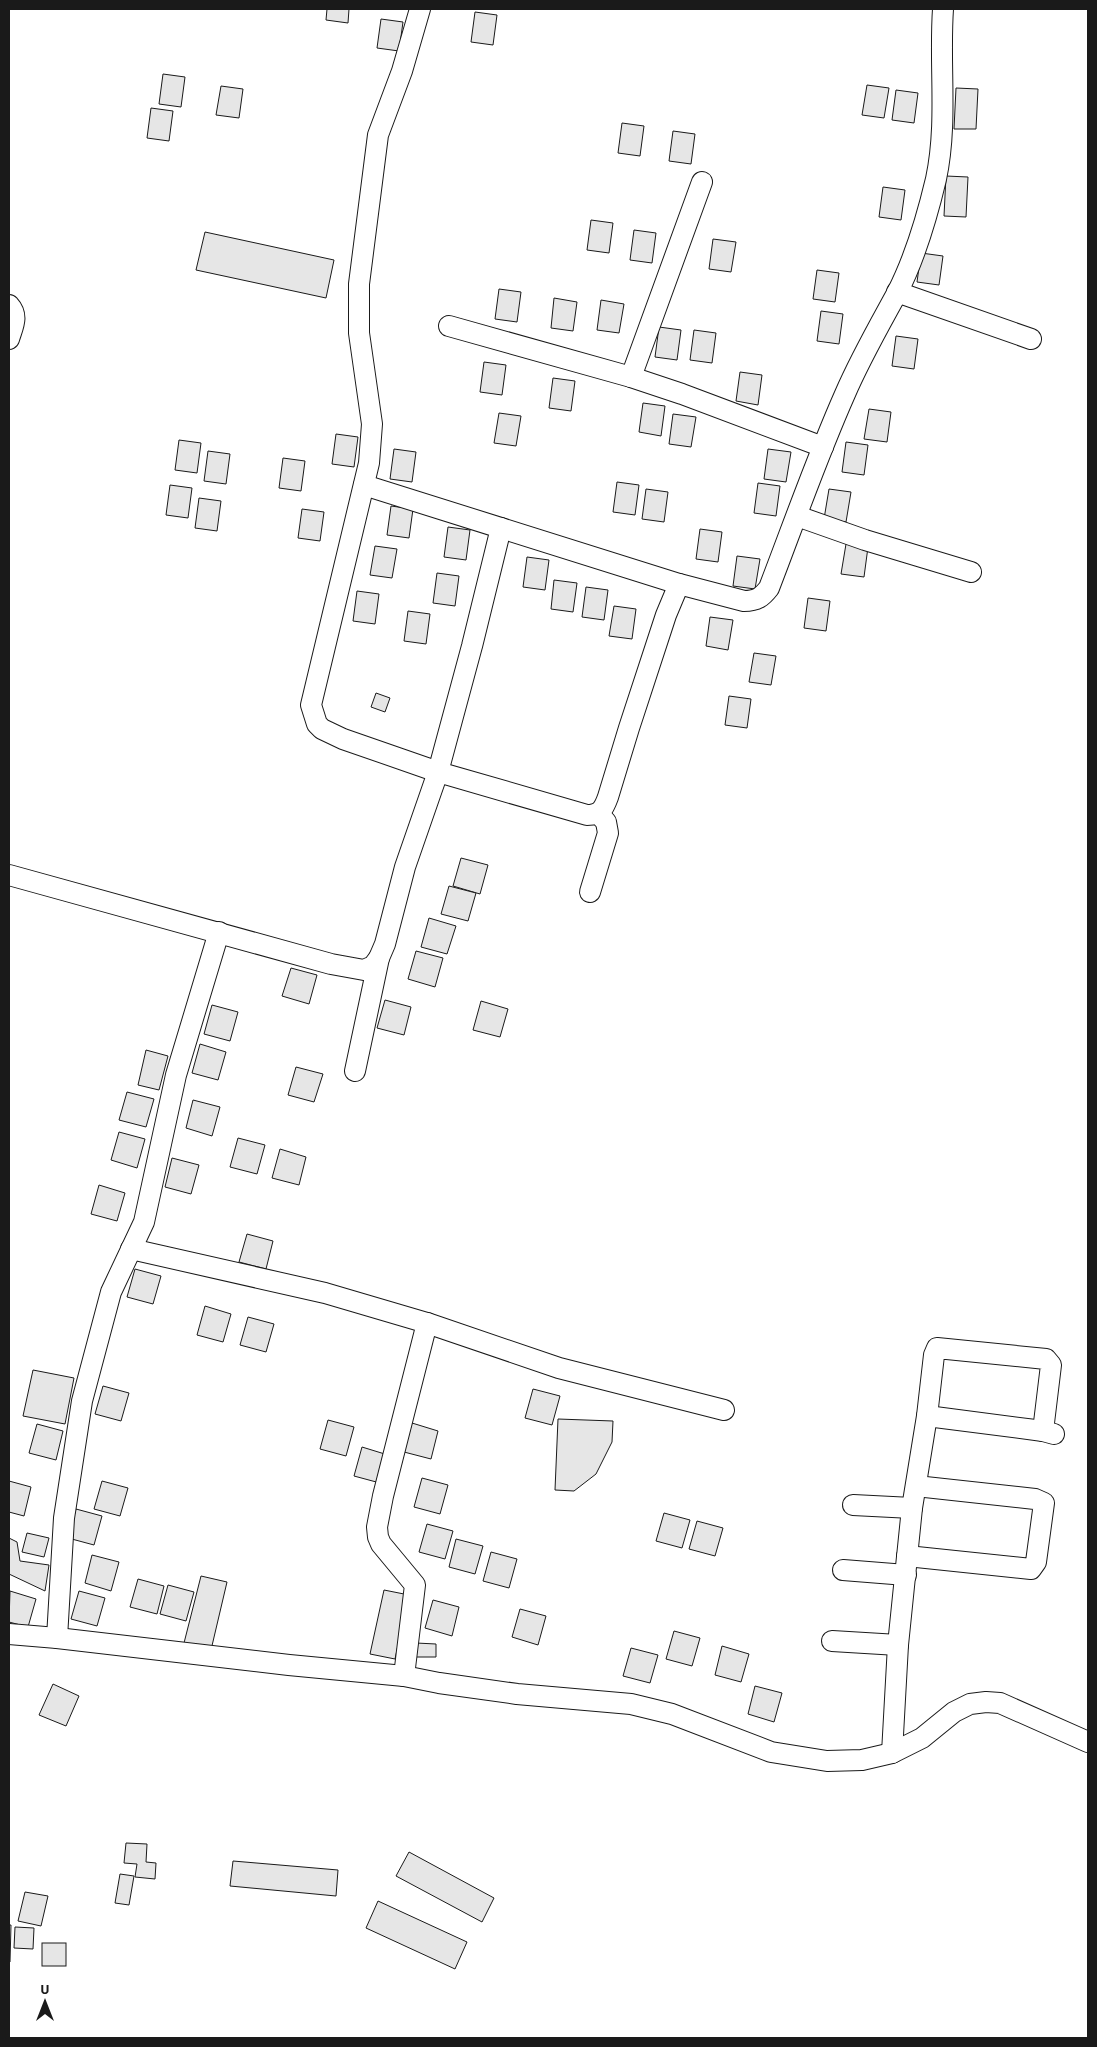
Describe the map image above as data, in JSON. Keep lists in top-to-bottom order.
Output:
{
  "north": "top"
}
